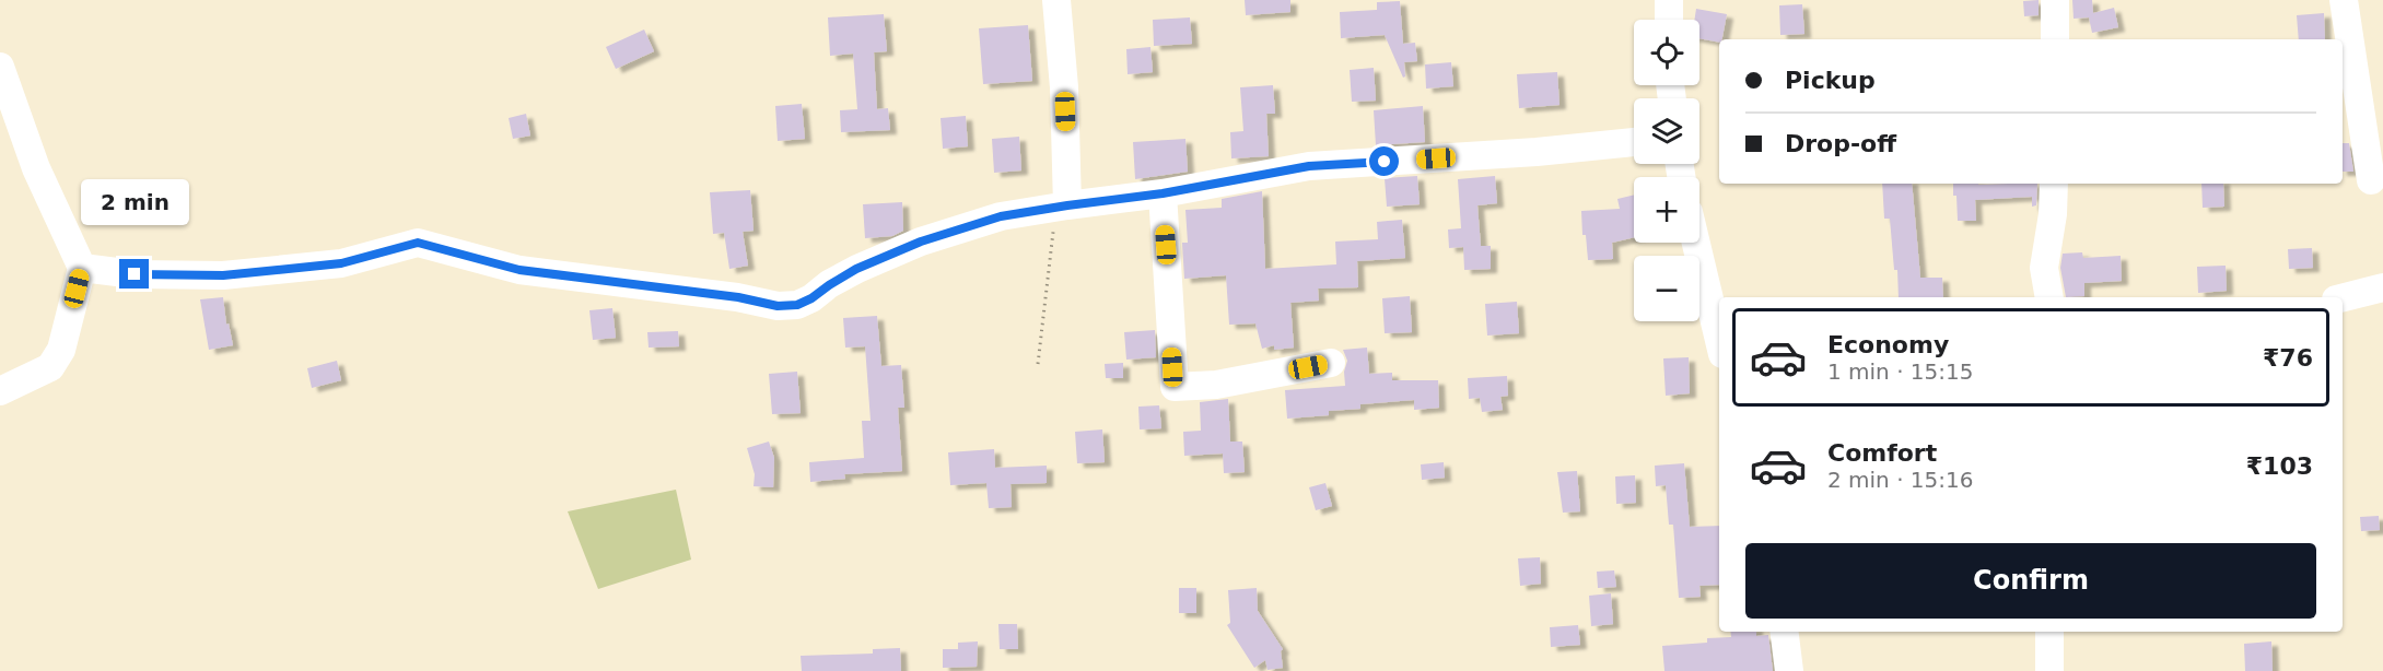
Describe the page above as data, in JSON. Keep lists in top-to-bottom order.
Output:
{
  "page": {
    "map_buttons": ["+", "−"],
    "banner": ["Pickup", "Drop-off"],
    "bubble": "2 min",
    "list": [
      {
        "name": "Economy",
        "note": "1 min · 15:15",
        "value": "₹76"
      },
      {
        "name": "Comfort",
        "note": "2 min · 15:16",
        "value": "₹103"
      }
    ],
    "buttons": "Confirm"
  }
}
